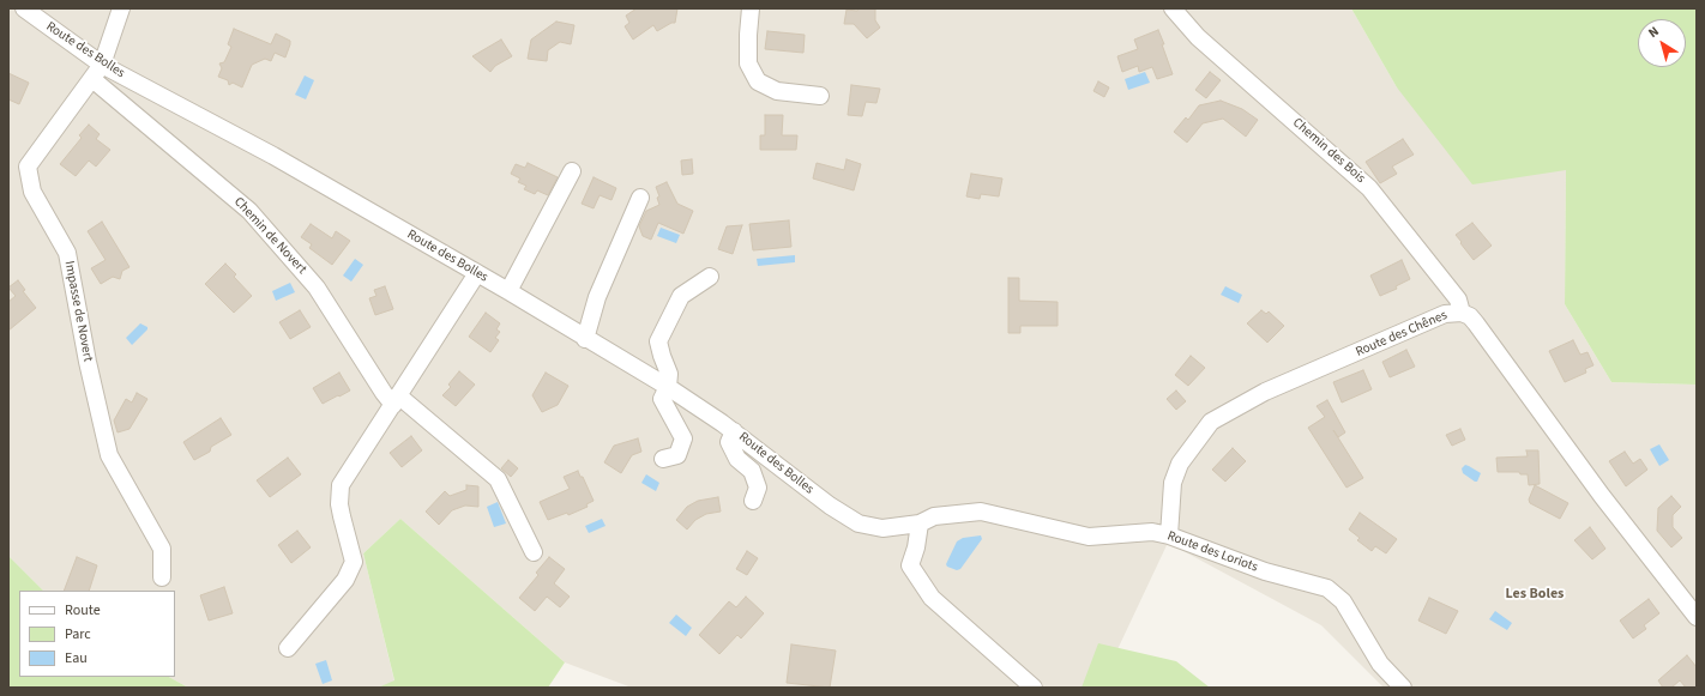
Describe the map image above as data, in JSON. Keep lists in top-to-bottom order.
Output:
{
  "streets": {
    "street": [
      "Route des Bolles",
      "Chemin des Bois",
      "Chemin de Novert",
      "Impasse de Novert",
      "Route des Chênes",
      "Route des Loriots"
    ]
  },
  "crossings": [
    ["Route des Bolles", "Impasse de Novert"],
    ["Route des Bolles", "Route des Loriots"],
    ["Chemin des Bois", "Route des Chênes"],
    ["Chemin de Novert", "Impasse de Novert"],
    ["Route des Chênes", "Route des Loriots"]
  ],
  "districts": ["Les Boles"],
  "legend": ["Route", "Parc", "Eau"],
  "north": "top left"
}
